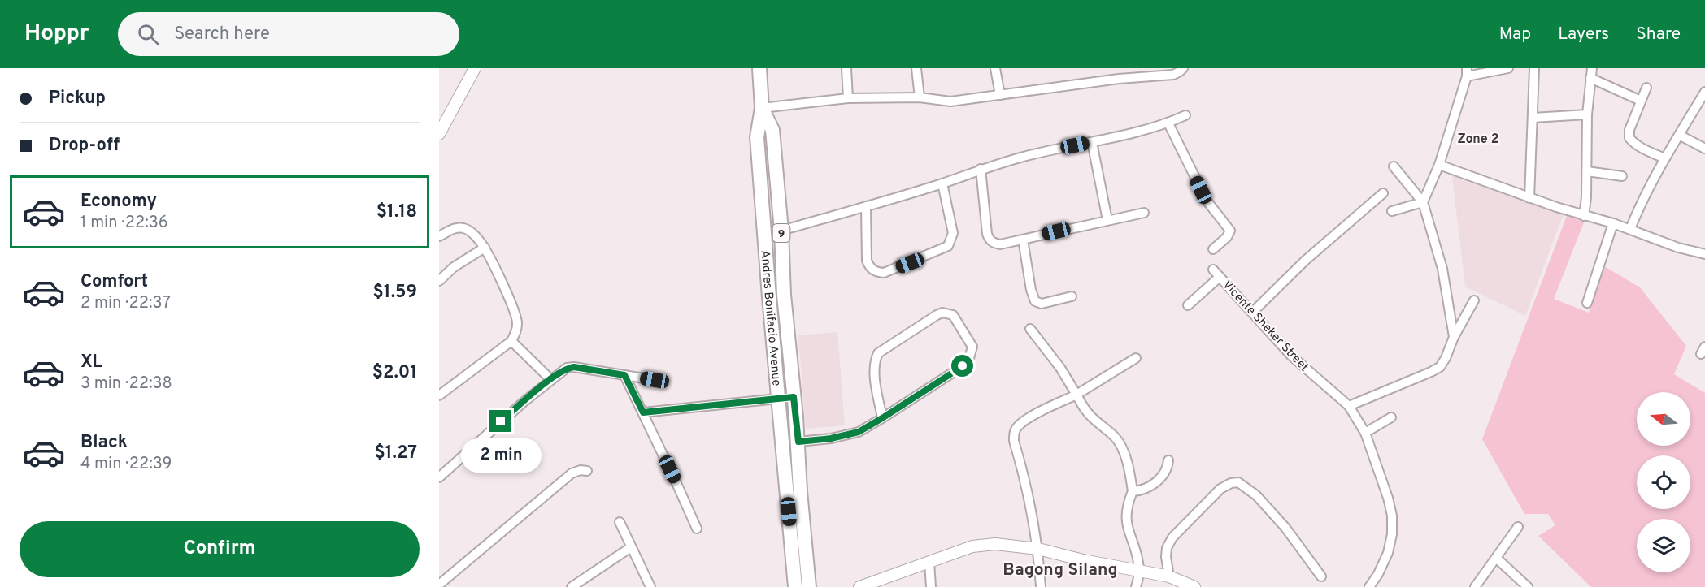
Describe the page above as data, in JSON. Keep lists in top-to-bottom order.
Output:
{
  "streets": {
    "highway": ["9", "Andres Bonifacio Avenue"],
    "street": ["Vicente Sheker Street"]
  },
  "districts": ["Zone 2", "Bagong Silang"],
  "north": "left",
  "page": {
    "header": "Hoppr",
    "search": "Search here",
    "nav": ["Map", "Layers", "Share"],
    "banner": ["Pickup", "Drop-off"],
    "list": [
      {
        "name": "Economy",
        "note": "1 min · 22:36",
        "value": "$1.18"
      },
      {
        "name": "Comfort",
        "note": "2 min · 22:37",
        "value": "$1.59"
      },
      {
        "name": "XL",
        "note": "3 min · 22:38",
        "value": "$2.01"
      },
      {
        "name": "Black",
        "note": "4 min · 22:39",
        "value": "$1.27"
      }
    ],
    "bubble": "2 min",
    "buttons": "Confirm"
  }
}
